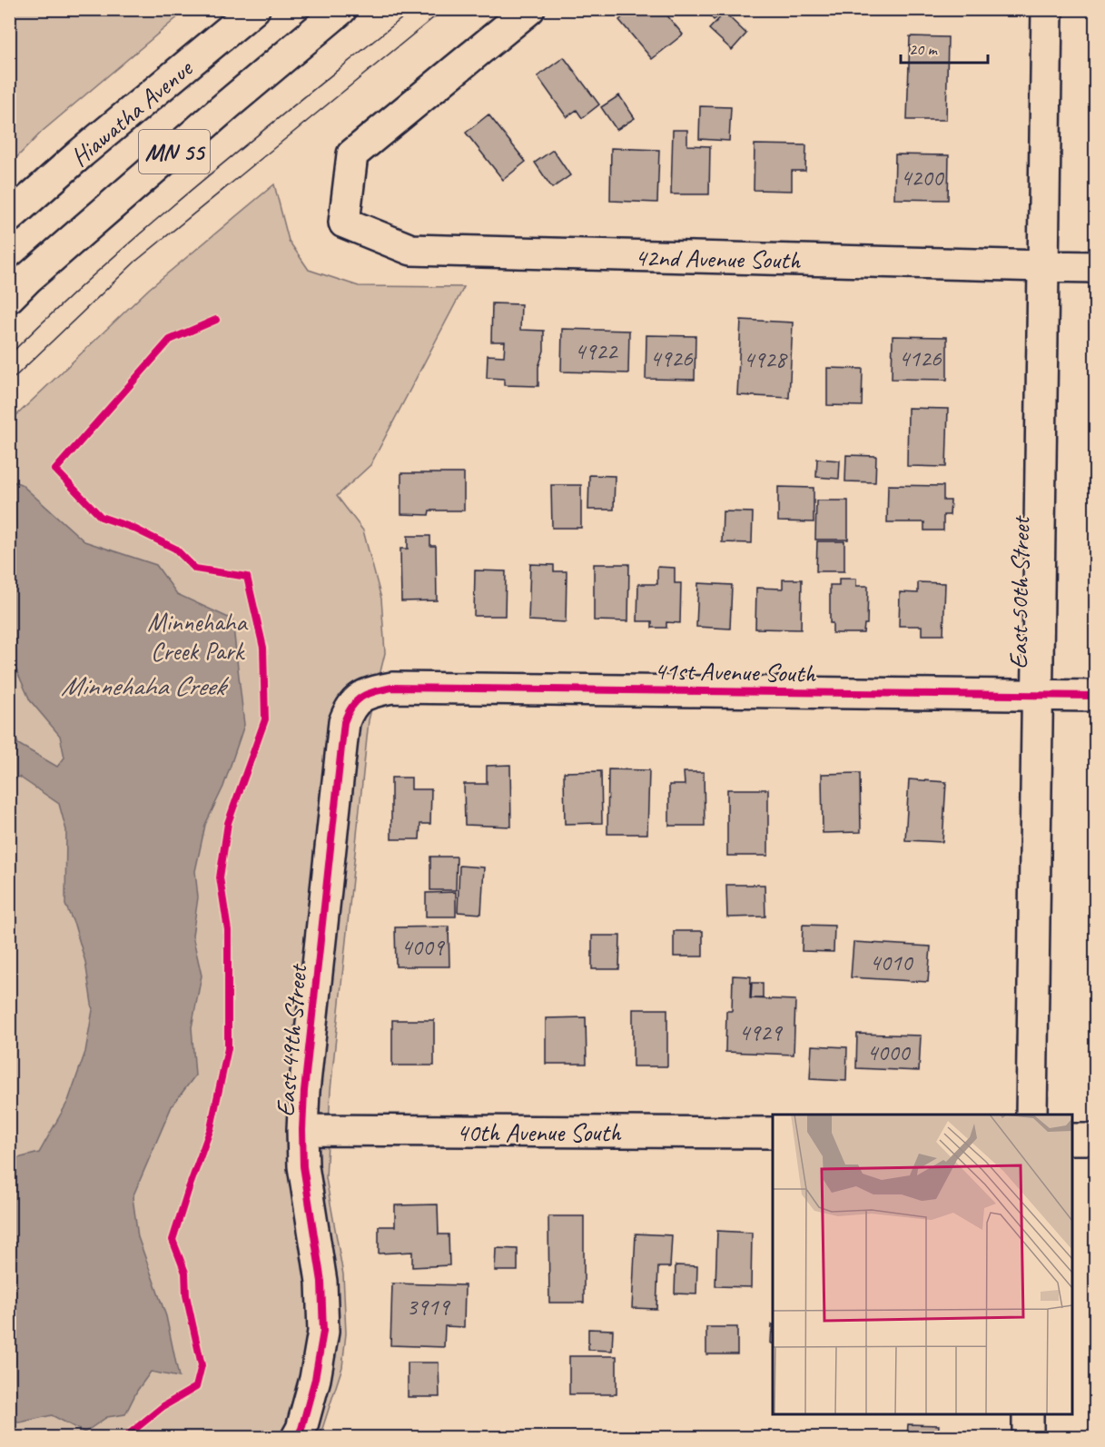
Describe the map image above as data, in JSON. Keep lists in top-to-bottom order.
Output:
{
  "streets": {
    "main road": [
      "Hiawatha Avenue",
      "MN 55",
      "42nd Avenue South",
      "East 50th Street",
      "41st Avenue South",
      "East 49th Street",
      "40th Avenue South"
    ]
  },
  "crossings": [
    ["42nd Avenue South", "East 50th Street"],
    ["East 50th Street", "41st Avenue South"],
    ["41st Avenue South", "East 49th Street"],
    ["East 49th Street", "40th Avenue South"]
  ],
  "water": ["Minnehaha Creek"],
  "parks": ["Minnehaha Creek Park"],
  "house_numbers": [
    "4200",
    "4922",
    "4926",
    "4126",
    "4928",
    "4009",
    "4010",
    "4929",
    "4000",
    "3919"
  ],
  "scale_bar": "20 m"
}
